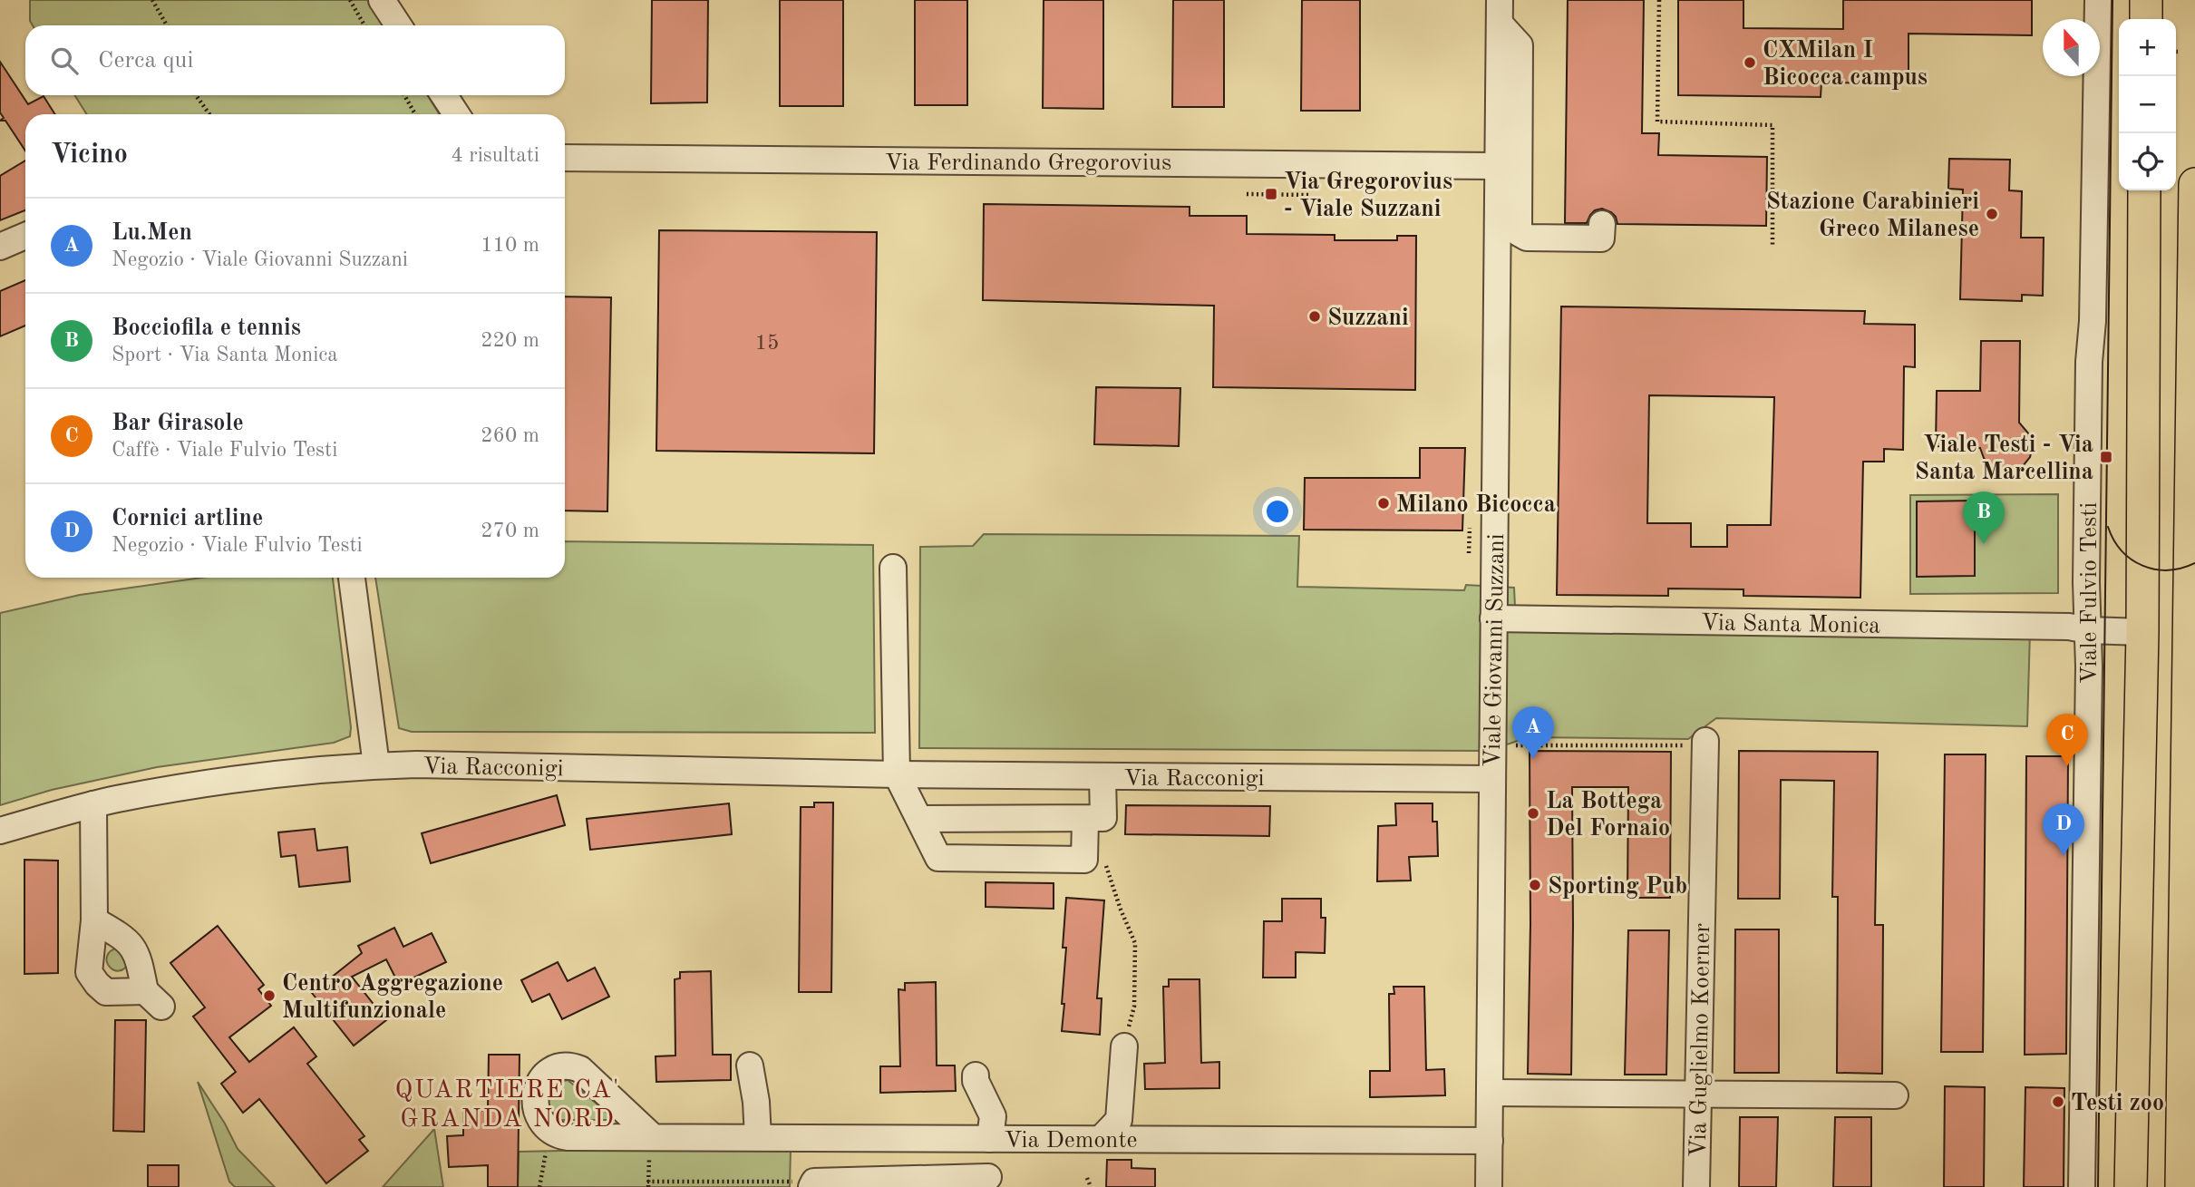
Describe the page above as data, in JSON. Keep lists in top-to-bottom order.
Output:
{
  "streets": {
    "street": [
      "Via Ferdinando Gregorovius",
      "Viale Fulvio Testi",
      "Via Santa Monica",
      "Viale Giovanni Suzzani",
      "Via Racconigi",
      "Via Guglielmo Koerner",
      "Via Demonte"
    ]
  },
  "crossings": [
    ["Via Ferdinando Gregorovius", "Viale Giovanni Suzzani"],
    ["Viale Fulvio Testi", "Via Santa Monica"],
    ["Via Santa Monica", "Viale Giovanni Suzzani"],
    ["Viale Giovanni Suzzani", "Via Racconigi"],
    ["Viale Giovanni Suzzani", "Via Demonte"]
  ],
  "districts": ["QUARTIERE CA' GRANDA NORD"],
  "places": {
    "other": [
      "CXMilan I Bicocca campus",
      "Stazione Carabinieri Greco Milanese",
      "Suzzani",
      "Milano Bicocca",
      "La Bottega Del Fornaio",
      "Sporting Pub",
      "Centro Aggregazione Multifunzionale",
      "Testi zoo"
    ],
    "transit": ["Via Gregorovius - Viale Suzzani", "Viale Testi - Via Santa Marcellina"]
  },
  "house_numbers": ["15"],
  "north": "top",
  "page": {
    "map_buttons": ["+", "−"],
    "search": "Cerca qui",
    "heading": ["Vicino", "4 risultati"],
    "list": [
      {
        "mark": "A",
        "name": "Lu.Men",
        "note": "Negozio · Viale Giovanni Suzzani",
        "value": "110 m"
      },
      {
        "mark": "B",
        "name": "Bocciofila e tennis",
        "note": "Sport · Via Santa Monica",
        "value": "220 m"
      },
      {
        "mark": "C",
        "name": "Bar Girasole",
        "note": "Caffè · Viale Fulvio Testi",
        "value": "260 m"
      },
      {
        "mark": "D",
        "name": "Cornici artline",
        "note": "Negozio · Viale Fulvio Testi",
        "value": "270 m"
      }
    ],
    "pins": [
      "B",
      "A",
      "C",
      "D"
    ]
  }
}
